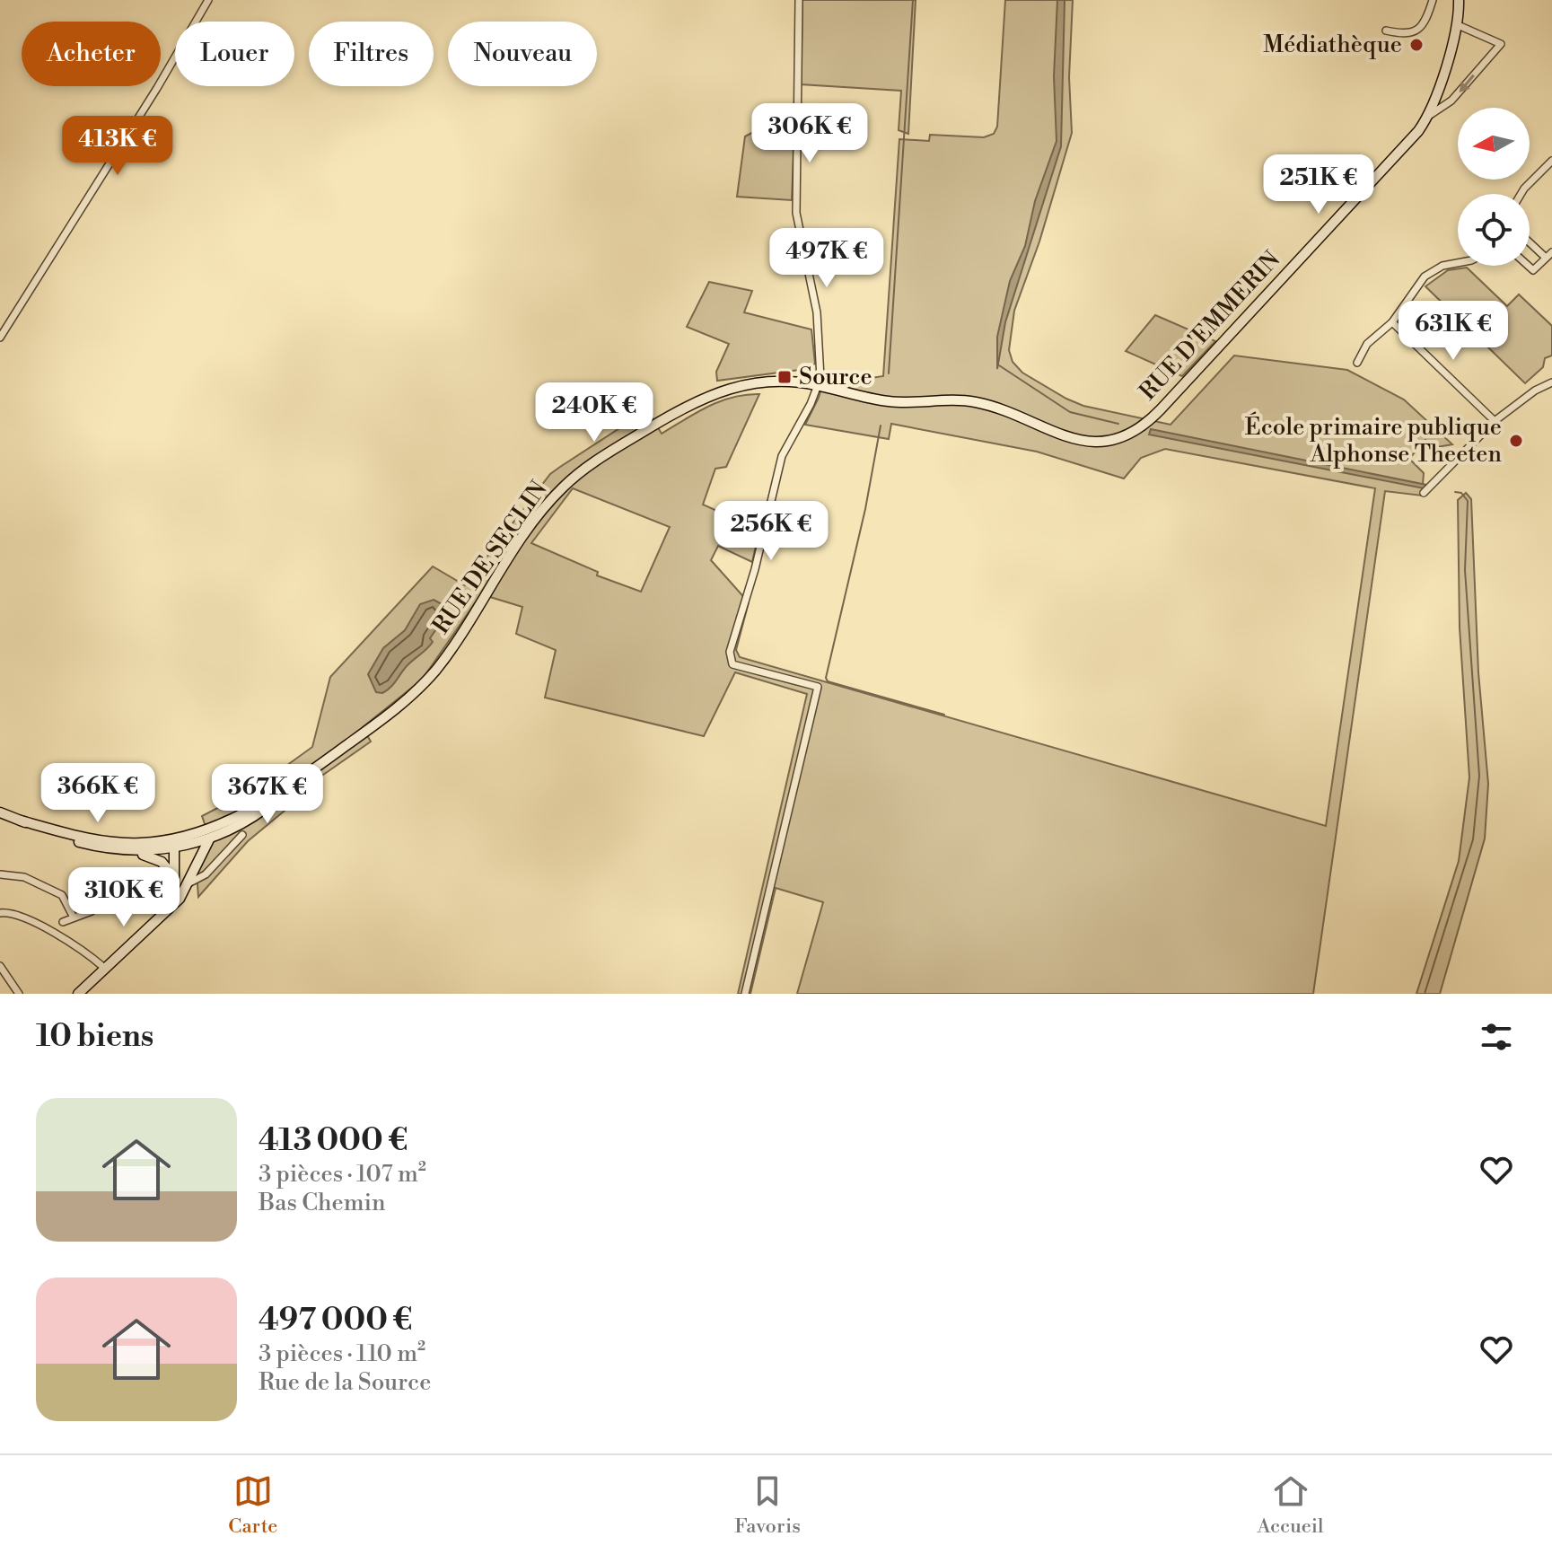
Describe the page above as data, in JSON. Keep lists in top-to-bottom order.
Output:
{
  "streets": {
    "main road": ["RUE D'EMMERIN", "RUE DE SECLIN"]
  },
  "crossings": [
    ["RUE D'EMMERIN", "RUE DE SECLIN"]
  ],
  "places": {
    "other": ["Médiathèque", "École primaire publique Alphonse Theeten"],
    "transit": ["Source"]
  },
  "north": "left",
  "page": {
    "chip": [
      "Acheter",
      "Louer",
      "Filtres",
      "Nouveau"
    ],
    "price": [
      "306K €",
      "413K €",
      "251K €",
      "497K €",
      "631K €",
      "240K €",
      "256K €",
      "366K €",
      "367K €",
      "310K €"
    ],
    "heading": "10 biens",
    "list": [
      {
        "name": "413 000 €",
        "note": "3 pièces · 107 m² · Bas Chemin"
      },
      {
        "name": "497 000 €",
        "note": "3 pièces · 110 m² · Rue de la Source"
      }
    ],
    "tabs": ["Carte", "Favoris", "Accueil"]
  }
}
